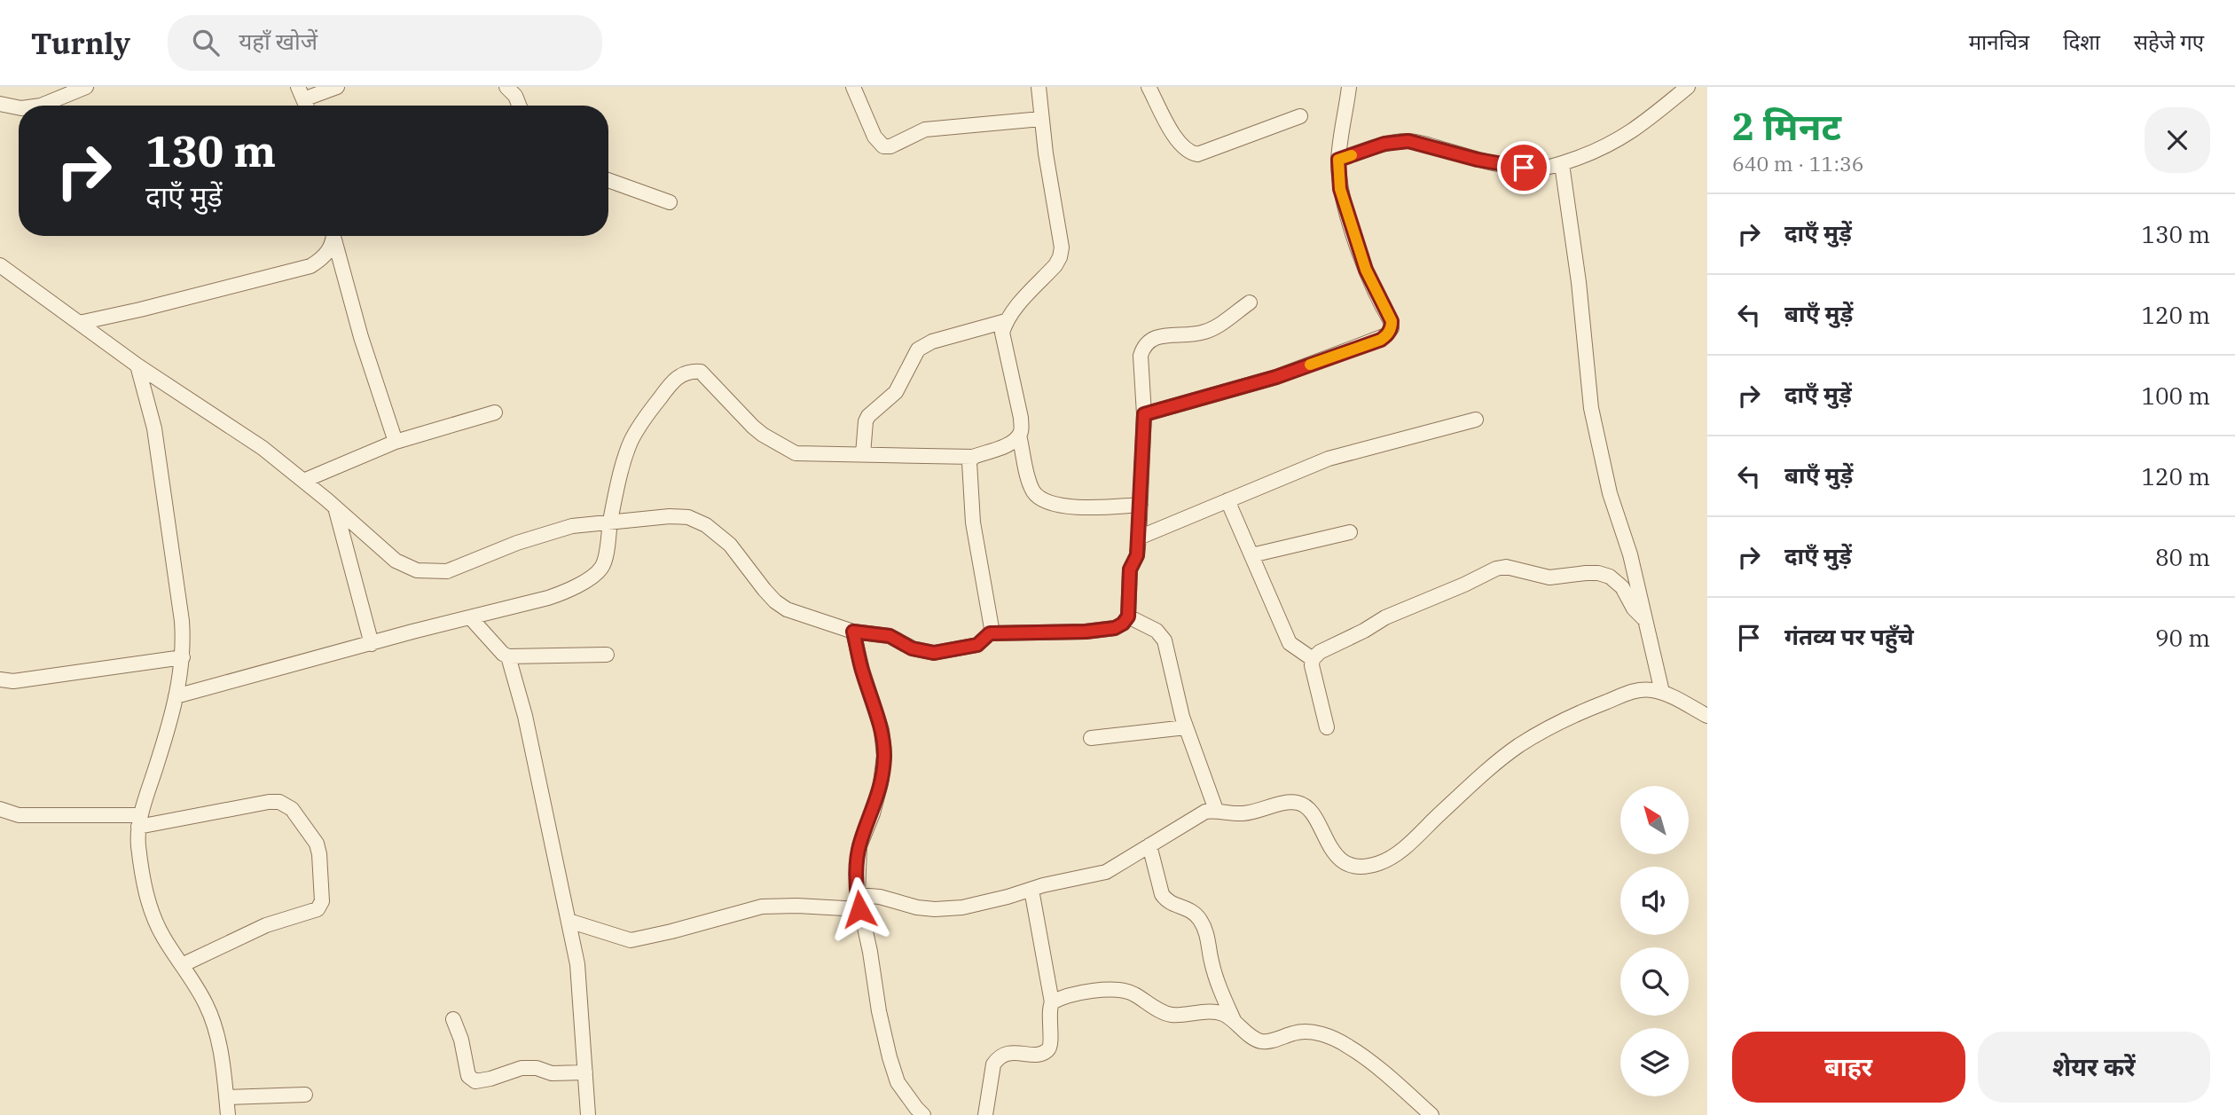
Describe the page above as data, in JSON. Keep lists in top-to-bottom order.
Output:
{
  "north": "top left",
  "page": {
    "header": "Turnly",
    "search": "यहाँ खोजें",
    "nav": ["मानचित्र", "दिशा", "सहेजे गए"],
    "heading": ["2 मिनट", "640 m · 11:36"],
    "turn": ["130 m", "दाएँ मुड़ें"],
    "list": [
      {
        "name": "दाएँ मुड़ें",
        "value": "130 m"
      },
      {
        "name": "बाएँ मुड़ें",
        "value": "120 m"
      },
      {
        "name": "दाएँ मुड़ें",
        "value": "100 m"
      },
      {
        "name": "बाएँ मुड़ें",
        "value": "120 m"
      },
      {
        "name": "दाएँ मुड़ें",
        "value": "80 m"
      },
      {
        "name": "गंतव्य पर पहुँचे",
        "value": "90 m"
      }
    ],
    "buttons": ["बाहर", "शेयर करें"]
  }
}
